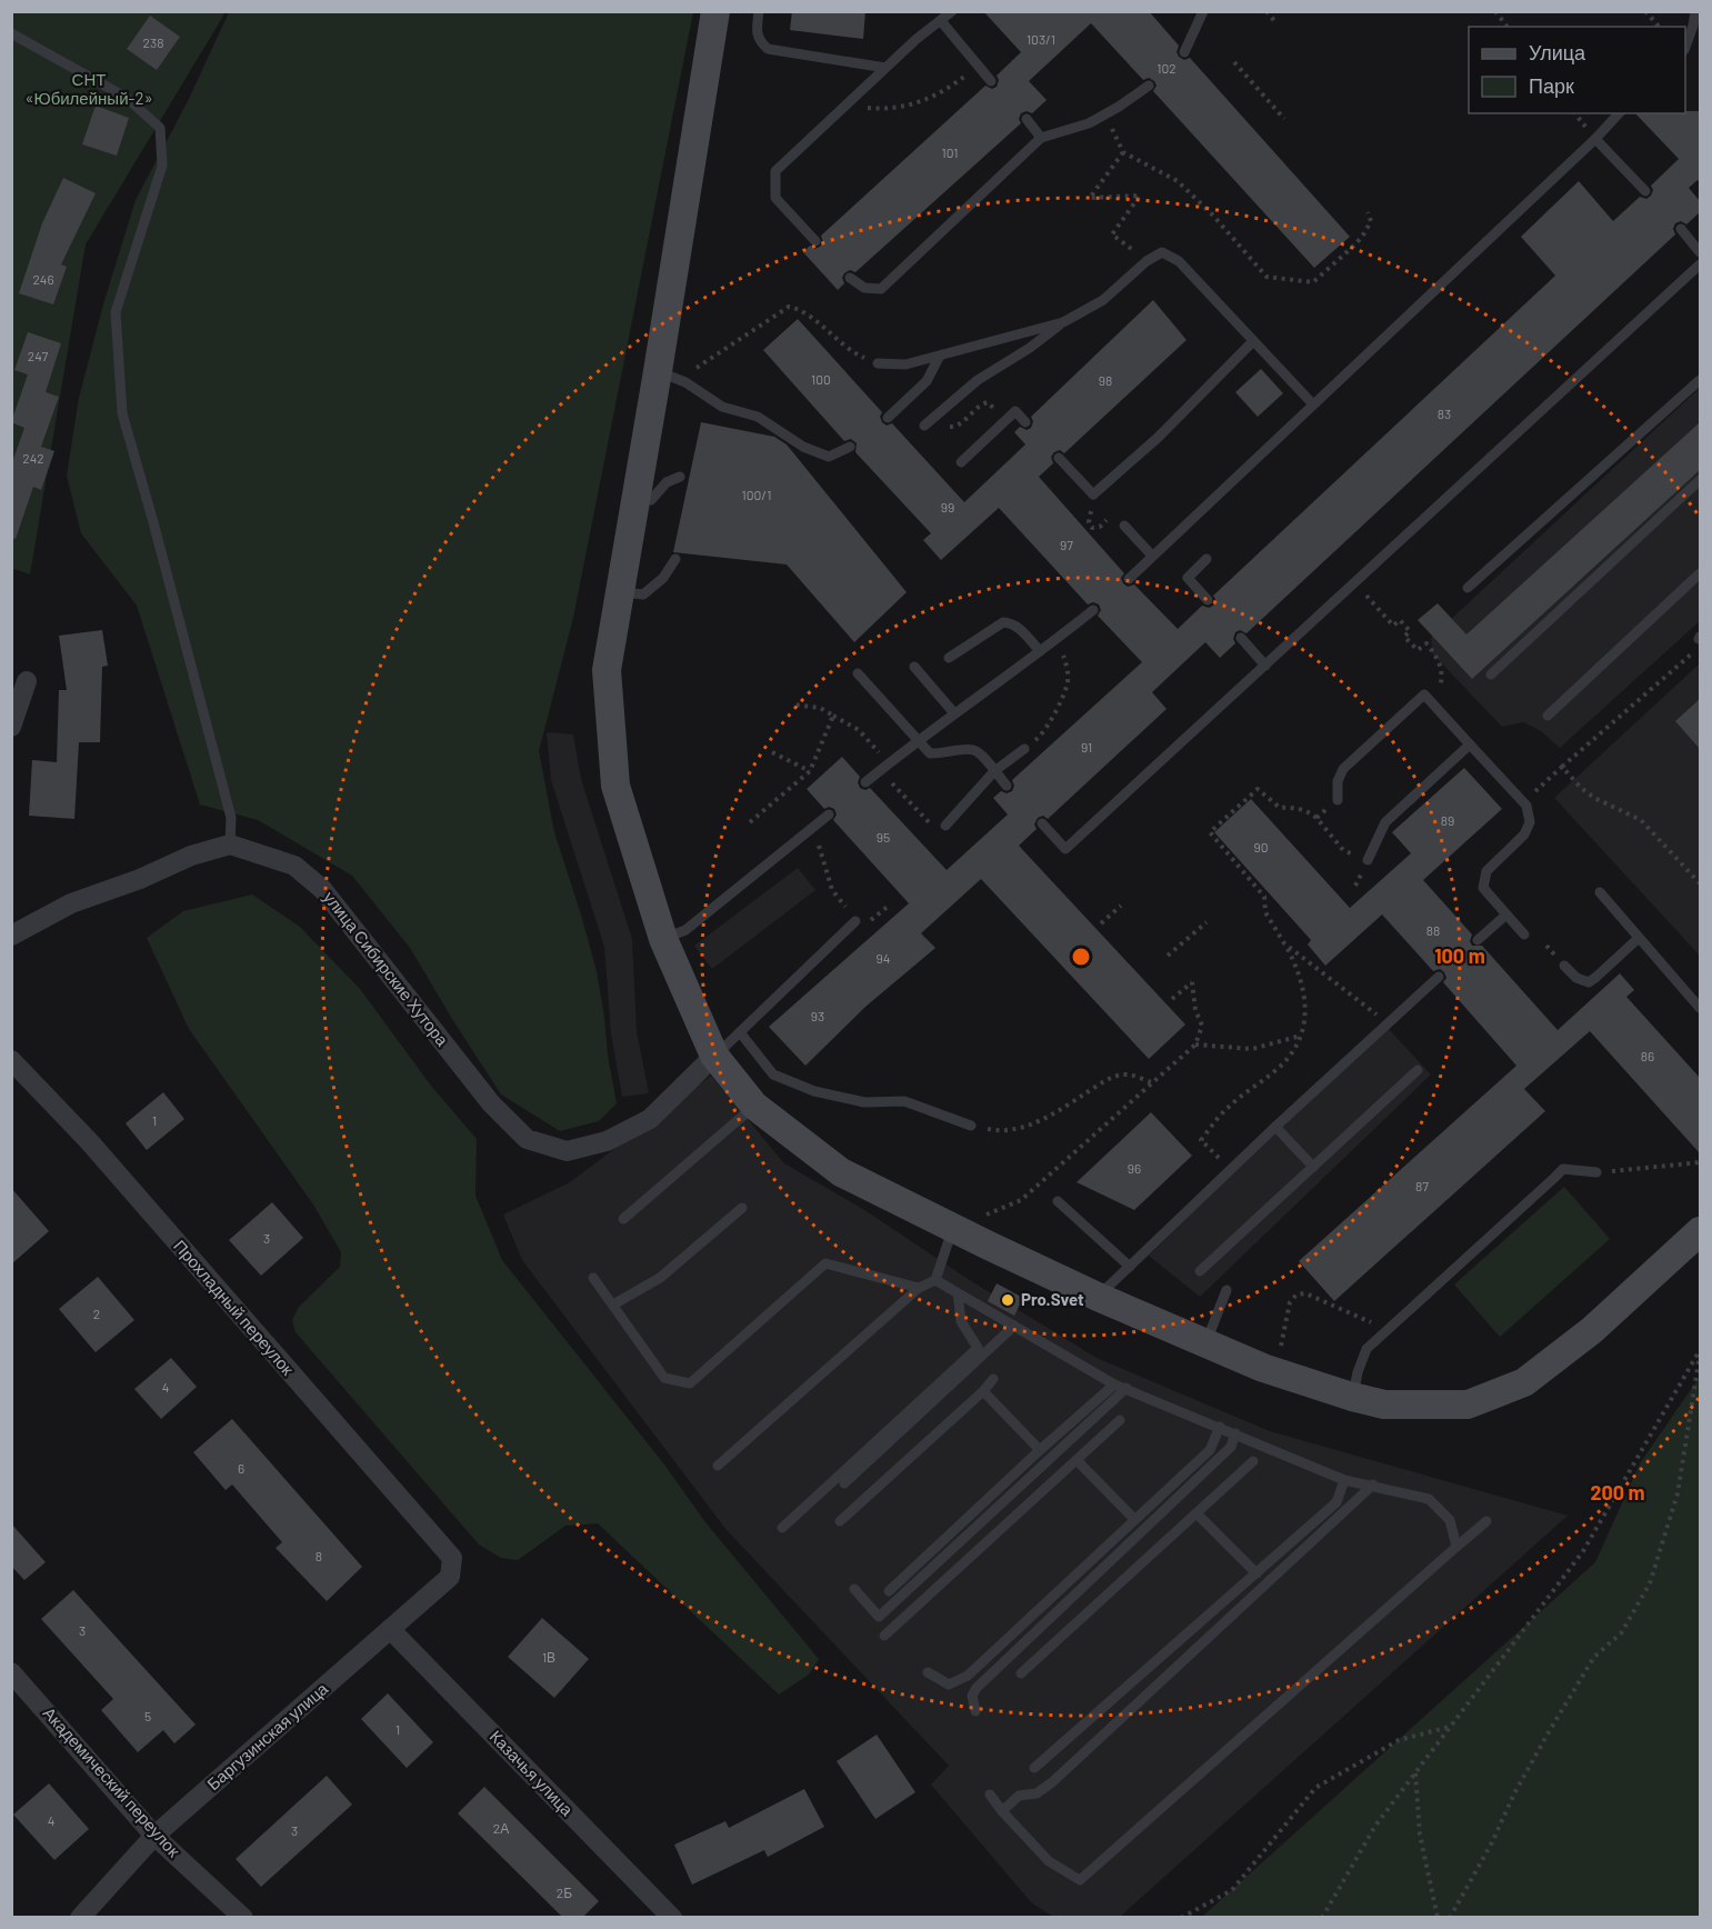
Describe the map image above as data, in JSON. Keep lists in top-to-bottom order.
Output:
{
  "streets": {
    "street": [
      "улица Сибирские Хутора",
      "Прохладный переулок",
      "Баргузинская улица",
      "Казачья улица",
      "Академический переулок"
    ]
  },
  "crossings": [
    ["Прохладный переулок", "Баргузинская улица"],
    ["Баргузинская улица", "Казачья улица"],
    ["Баргузинская улица", "Академический переулок"]
  ],
  "parks": ["СНТ «Юбилейный-2»"],
  "places": ["Pro.Svet"],
  "house_numbers": [
    "103/1",
    "238",
    "102",
    "101",
    "246",
    "247",
    "100",
    "98",
    "83",
    "242",
    "100/1",
    "99",
    "97",
    "91",
    "89",
    "95",
    "90",
    "88",
    "94",
    "93",
    "86",
    "1",
    "96",
    "87",
    "3",
    "2",
    "4",
    "6",
    "8",
    "3",
    "1В",
    "5",
    "1",
    "4",
    "2А",
    "3",
    "2Б"
  ],
  "legend": ["Улица", "Парк"],
  "rings": ["100 m", "200 m"]
}
